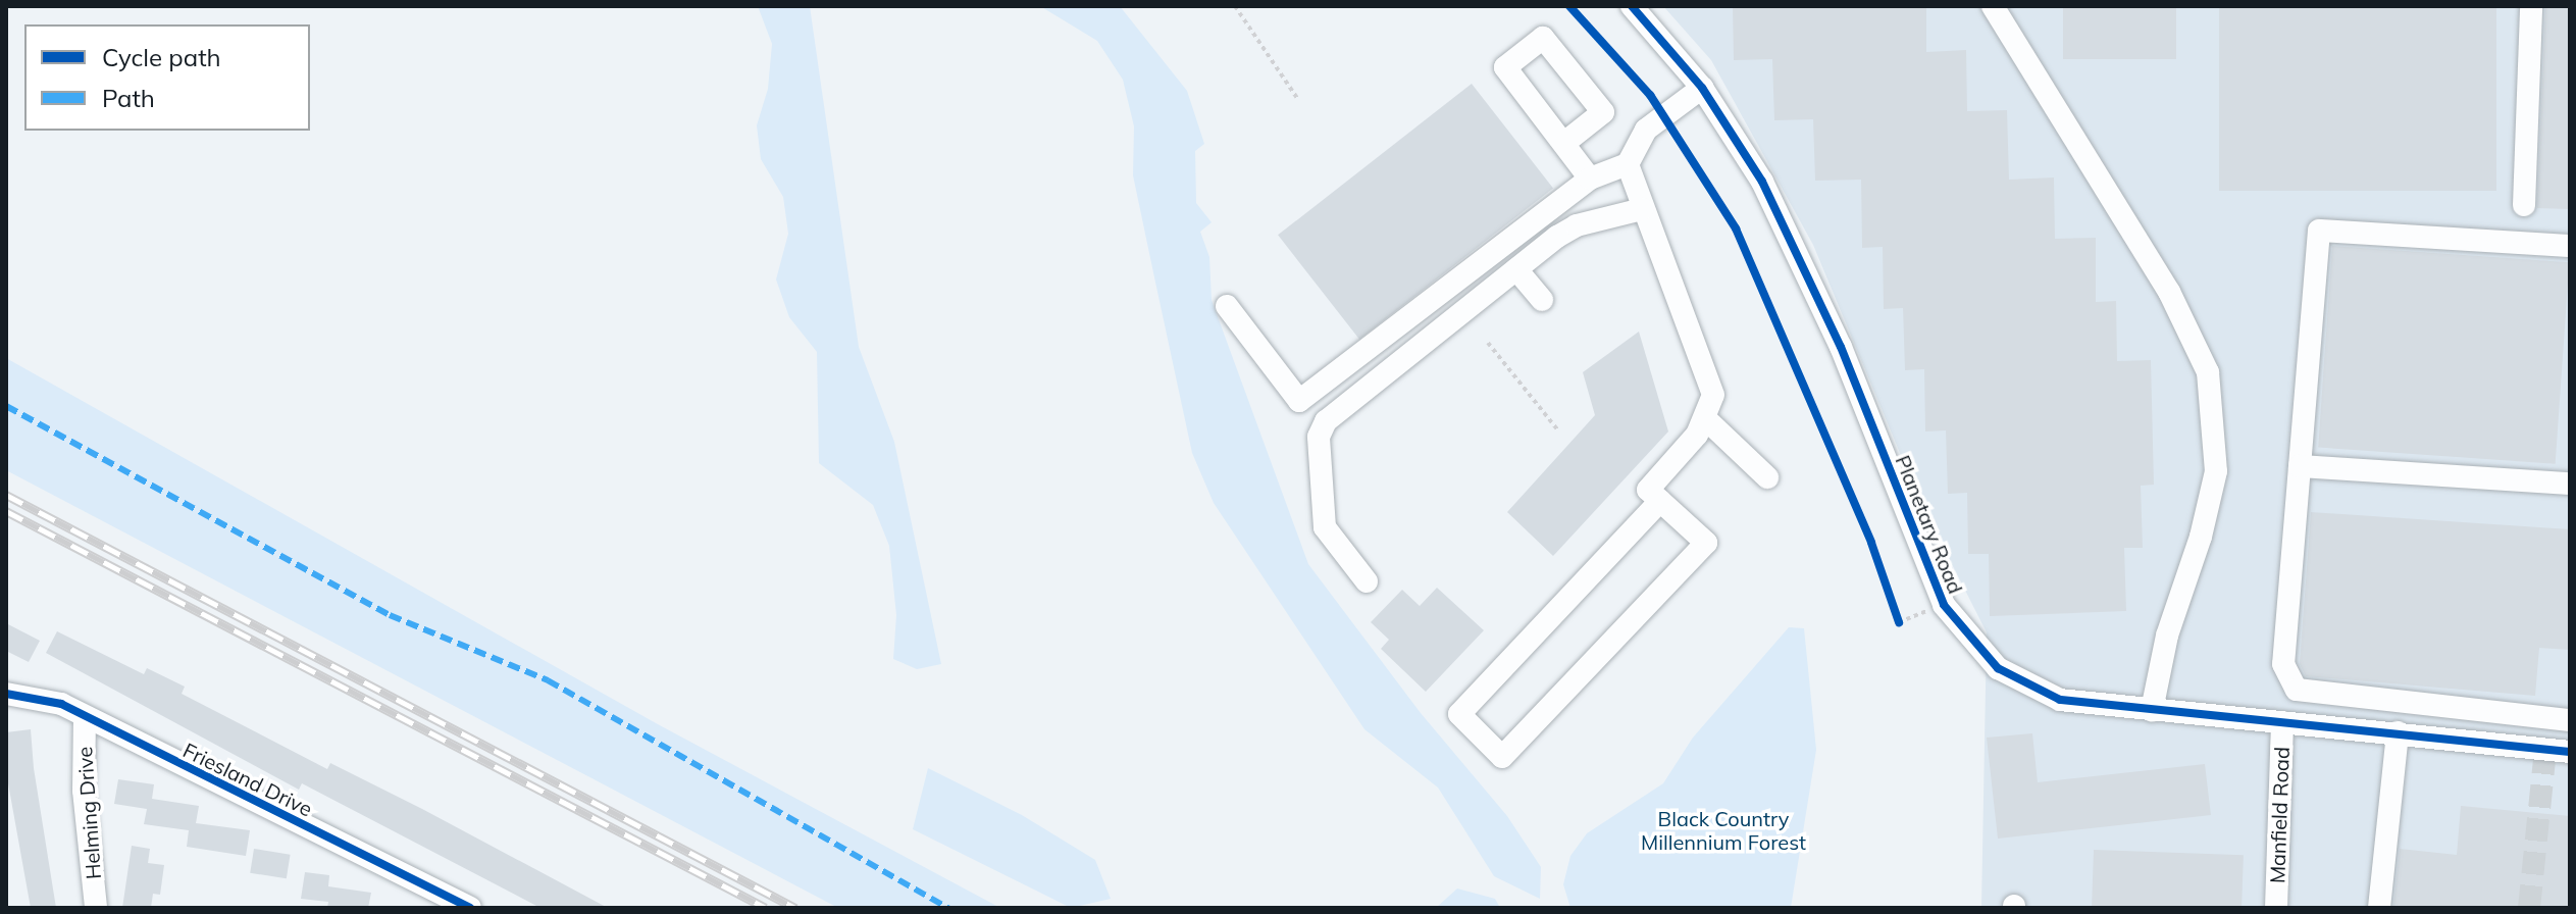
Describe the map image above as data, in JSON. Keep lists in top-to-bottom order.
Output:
{
  "streets": {
    "street": [
      "Planetary Road",
      "Friesland Drive",
      "Helming Drive",
      "Manfield Road"
    ]
  },
  "crossings": [
    ["Planetary Road", "Manfield Road"],
    ["Friesland Drive", "Helming Drive"]
  ],
  "parks": ["Black Country Millennium Forest"],
  "legend": ["Cycle path", "Path"]
}
